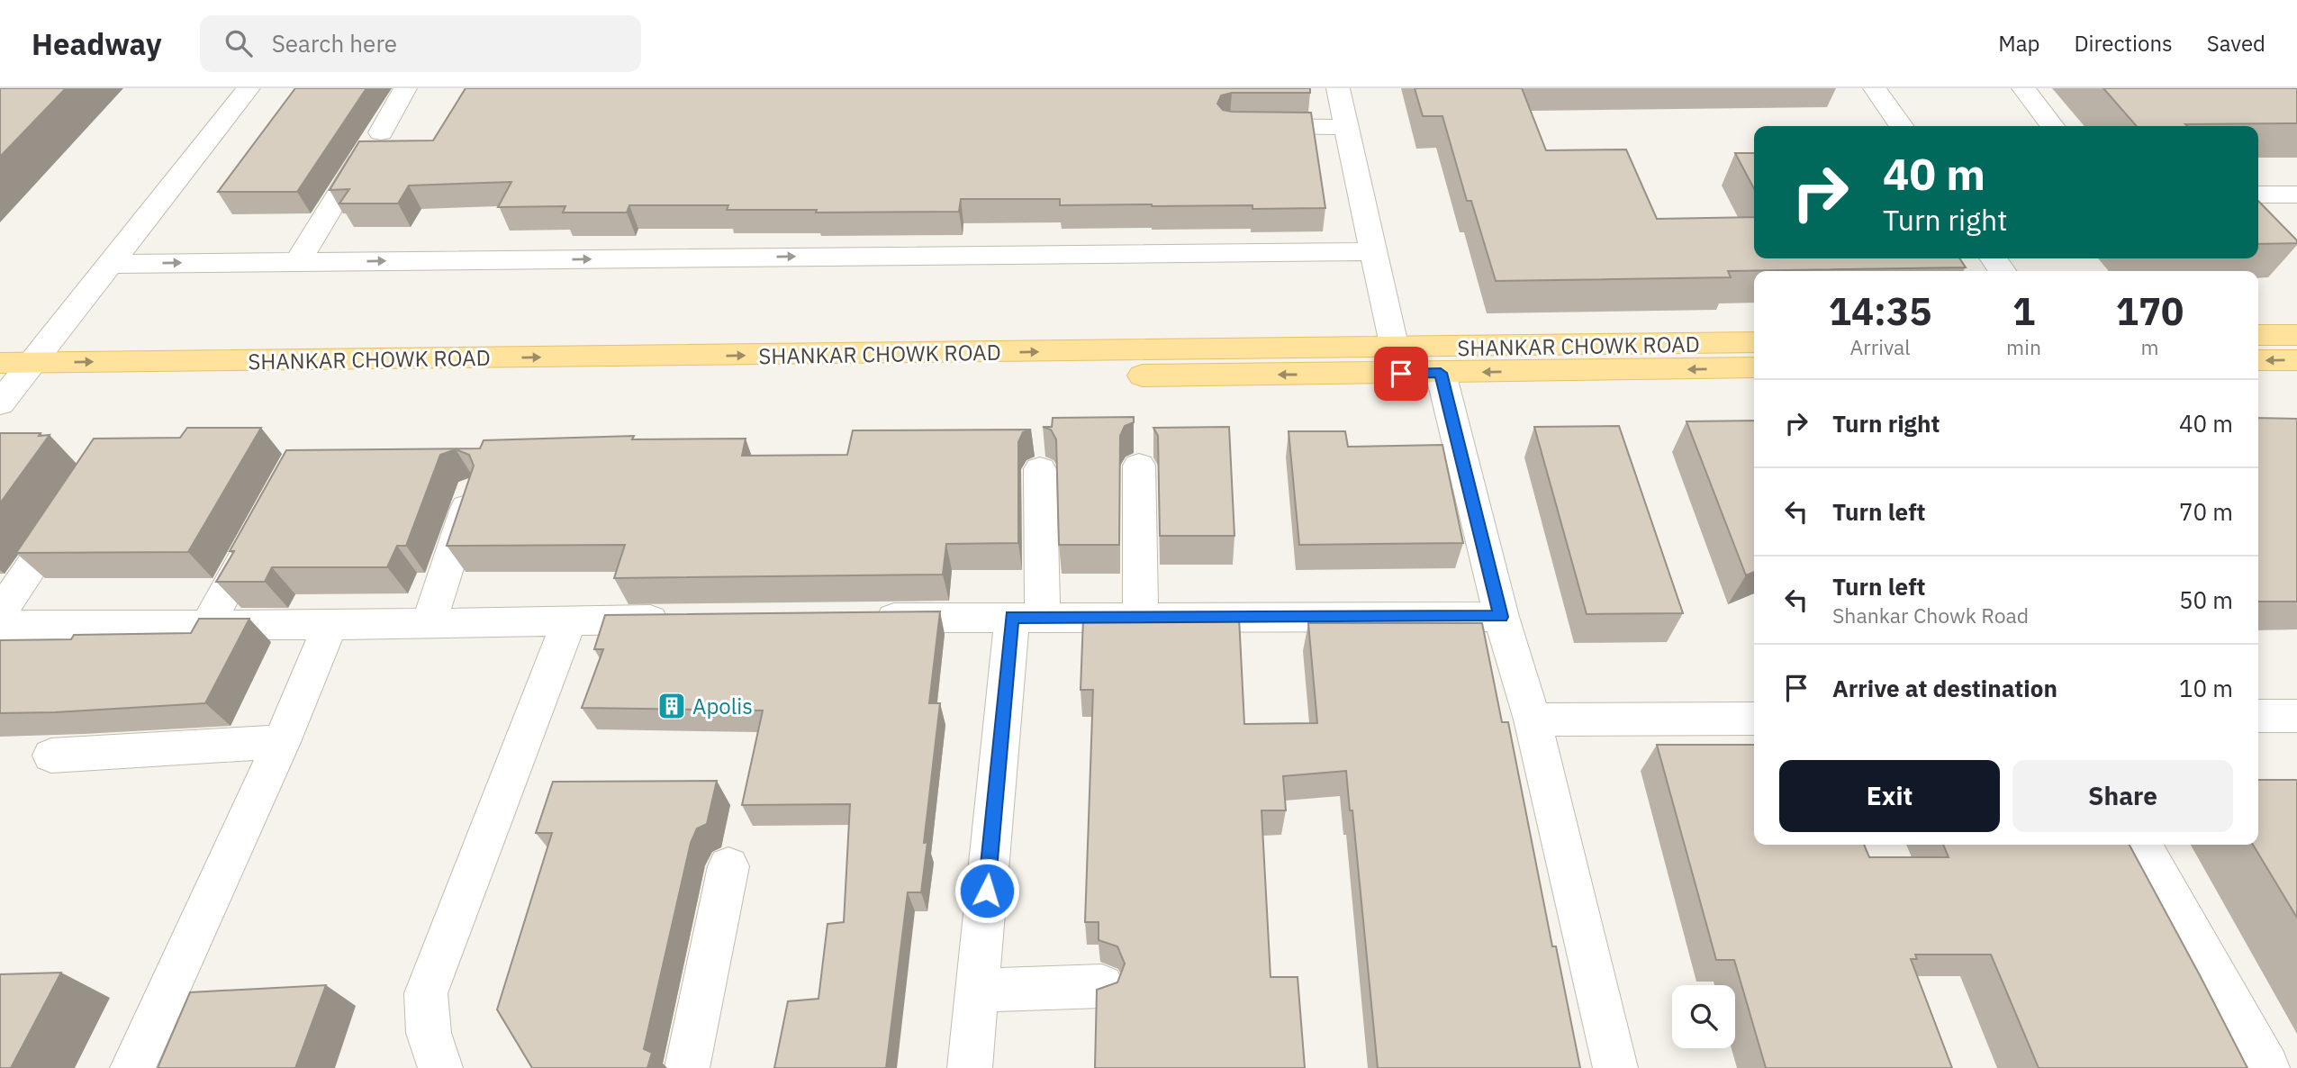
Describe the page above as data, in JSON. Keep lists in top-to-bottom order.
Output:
{
  "streets": {
    "main road": ["SHANKAR CHOWK ROAD"]
  },
  "places": {
    "building": ["Apolis"]
  },
  "page": {
    "header": "Headway",
    "search": "Search here",
    "nav": ["Map", "Directions", "Saved"],
    "turn": ["40 m", "Turn right"],
    "eta": [
      "14:35",
      "Arrival",
      "1",
      "min",
      "170",
      "m"
    ],
    "list": [
      {
        "name": "Turn right",
        "value": "40 m"
      },
      {
        "name": "Turn left",
        "value": "70 m"
      },
      {
        "name": "Turn left",
        "note": "Shankar Chowk Road",
        "value": "50 m"
      },
      {
        "name": "Arrive at destination",
        "value": "10 m"
      }
    ],
    "buttons": ["Exit", "Share"]
  }
}
